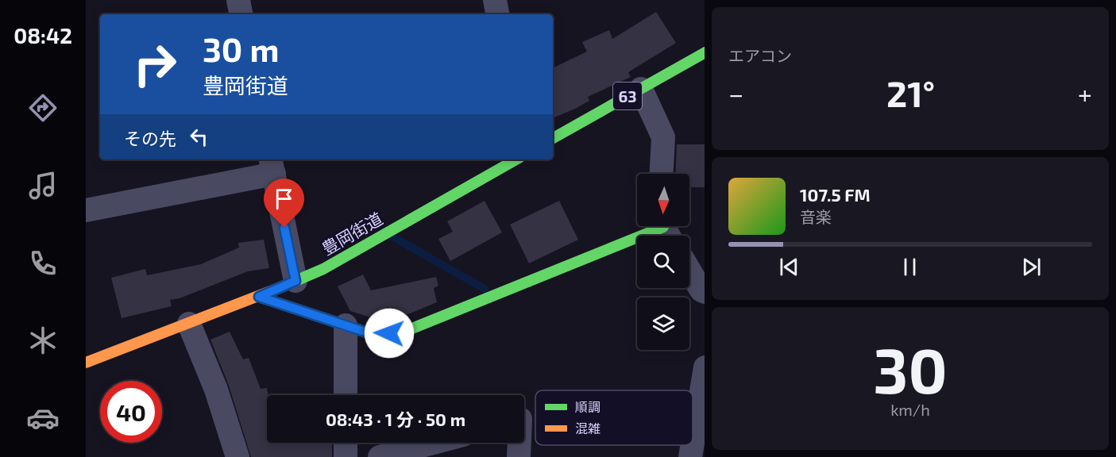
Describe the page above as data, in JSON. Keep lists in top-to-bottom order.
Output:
{
  "streets": {
    "main road": ["63", "豊岡街道"]
  },
  "legend": ["順調", "混雑"],
  "north": "bottom",
  "page": {
    "tabs": "08:42",
    "tile": [
      "エアコン",
      ["30", "km/h"]
    ],
    "turn": ["30 m", "豊岡街道"],
    "heat": ["−", "21°", "+"],
    "then": "その先",
    "song": ["107.5 FM", "音楽"],
    "limit": "40",
    "trip": "08:43 · 1 分 · 50 m"
  }
}
